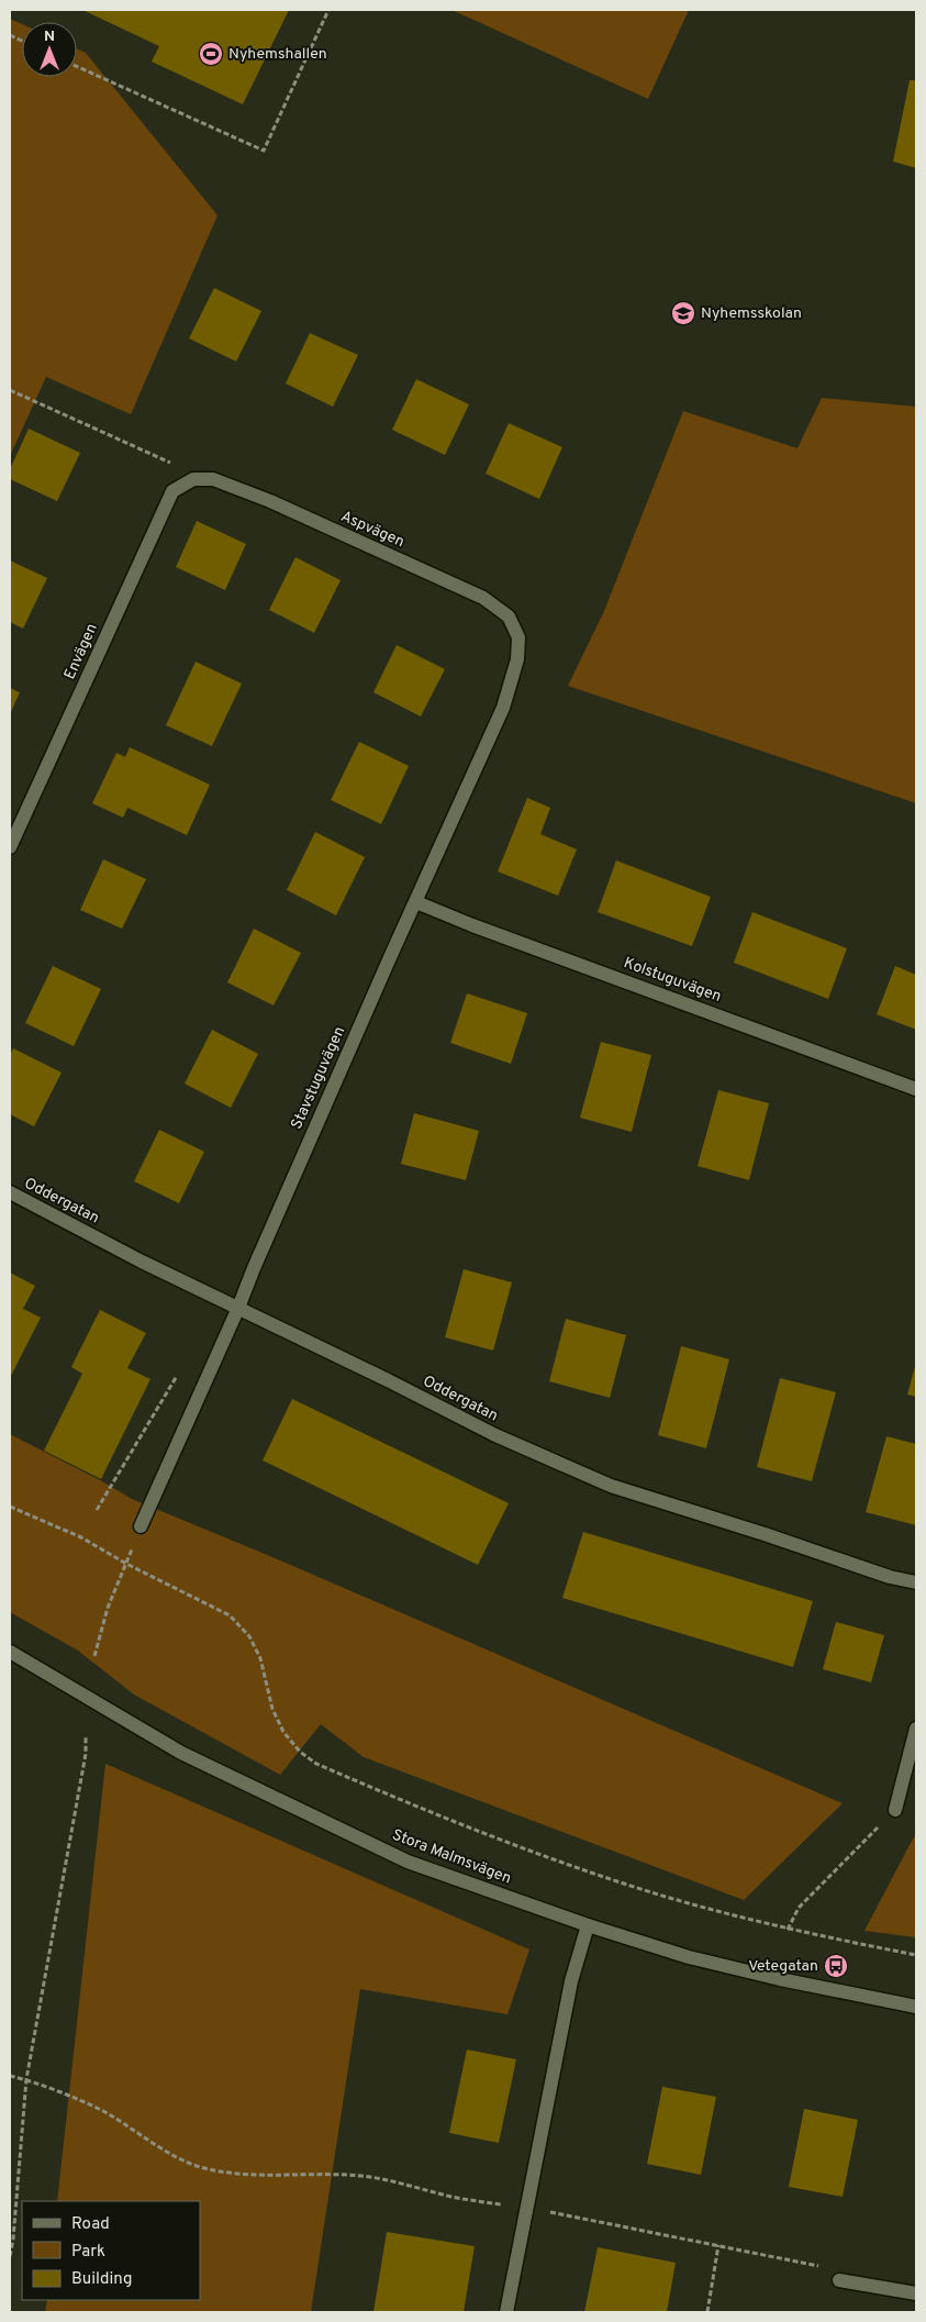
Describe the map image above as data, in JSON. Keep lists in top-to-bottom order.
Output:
{
  "streets": {
    "street": [
      "Aspvägen",
      "Envägen",
      "Kolstuguvägen",
      "Stavstuguvägen",
      "Oddergatan",
      "Stora Malmsvägen"
    ]
  },
  "crossings": [
    ["Aspvägen", "Envägen"],
    ["Aspvägen", "Stavstuguvägen"],
    ["Kolstuguvägen", "Stavstuguvägen"],
    ["Stavstuguvägen", "Oddergatan"]
  ],
  "places": {
    "sports": ["Nyhemshallen"],
    "school or university": ["Nyhemsskolan"],
    "bus stop": ["Vetegatan"]
  },
  "legend": ["Road", "Park", "Building"],
  "north": "top"
}
